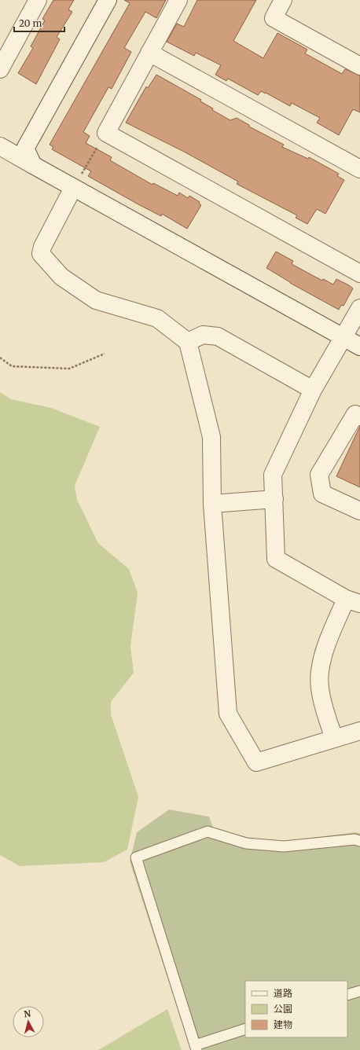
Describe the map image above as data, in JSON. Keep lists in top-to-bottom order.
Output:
{
  "legend": ["道路", "公園", "建物"],
  "scale_bar": "20 m",
  "north": "top"
}
